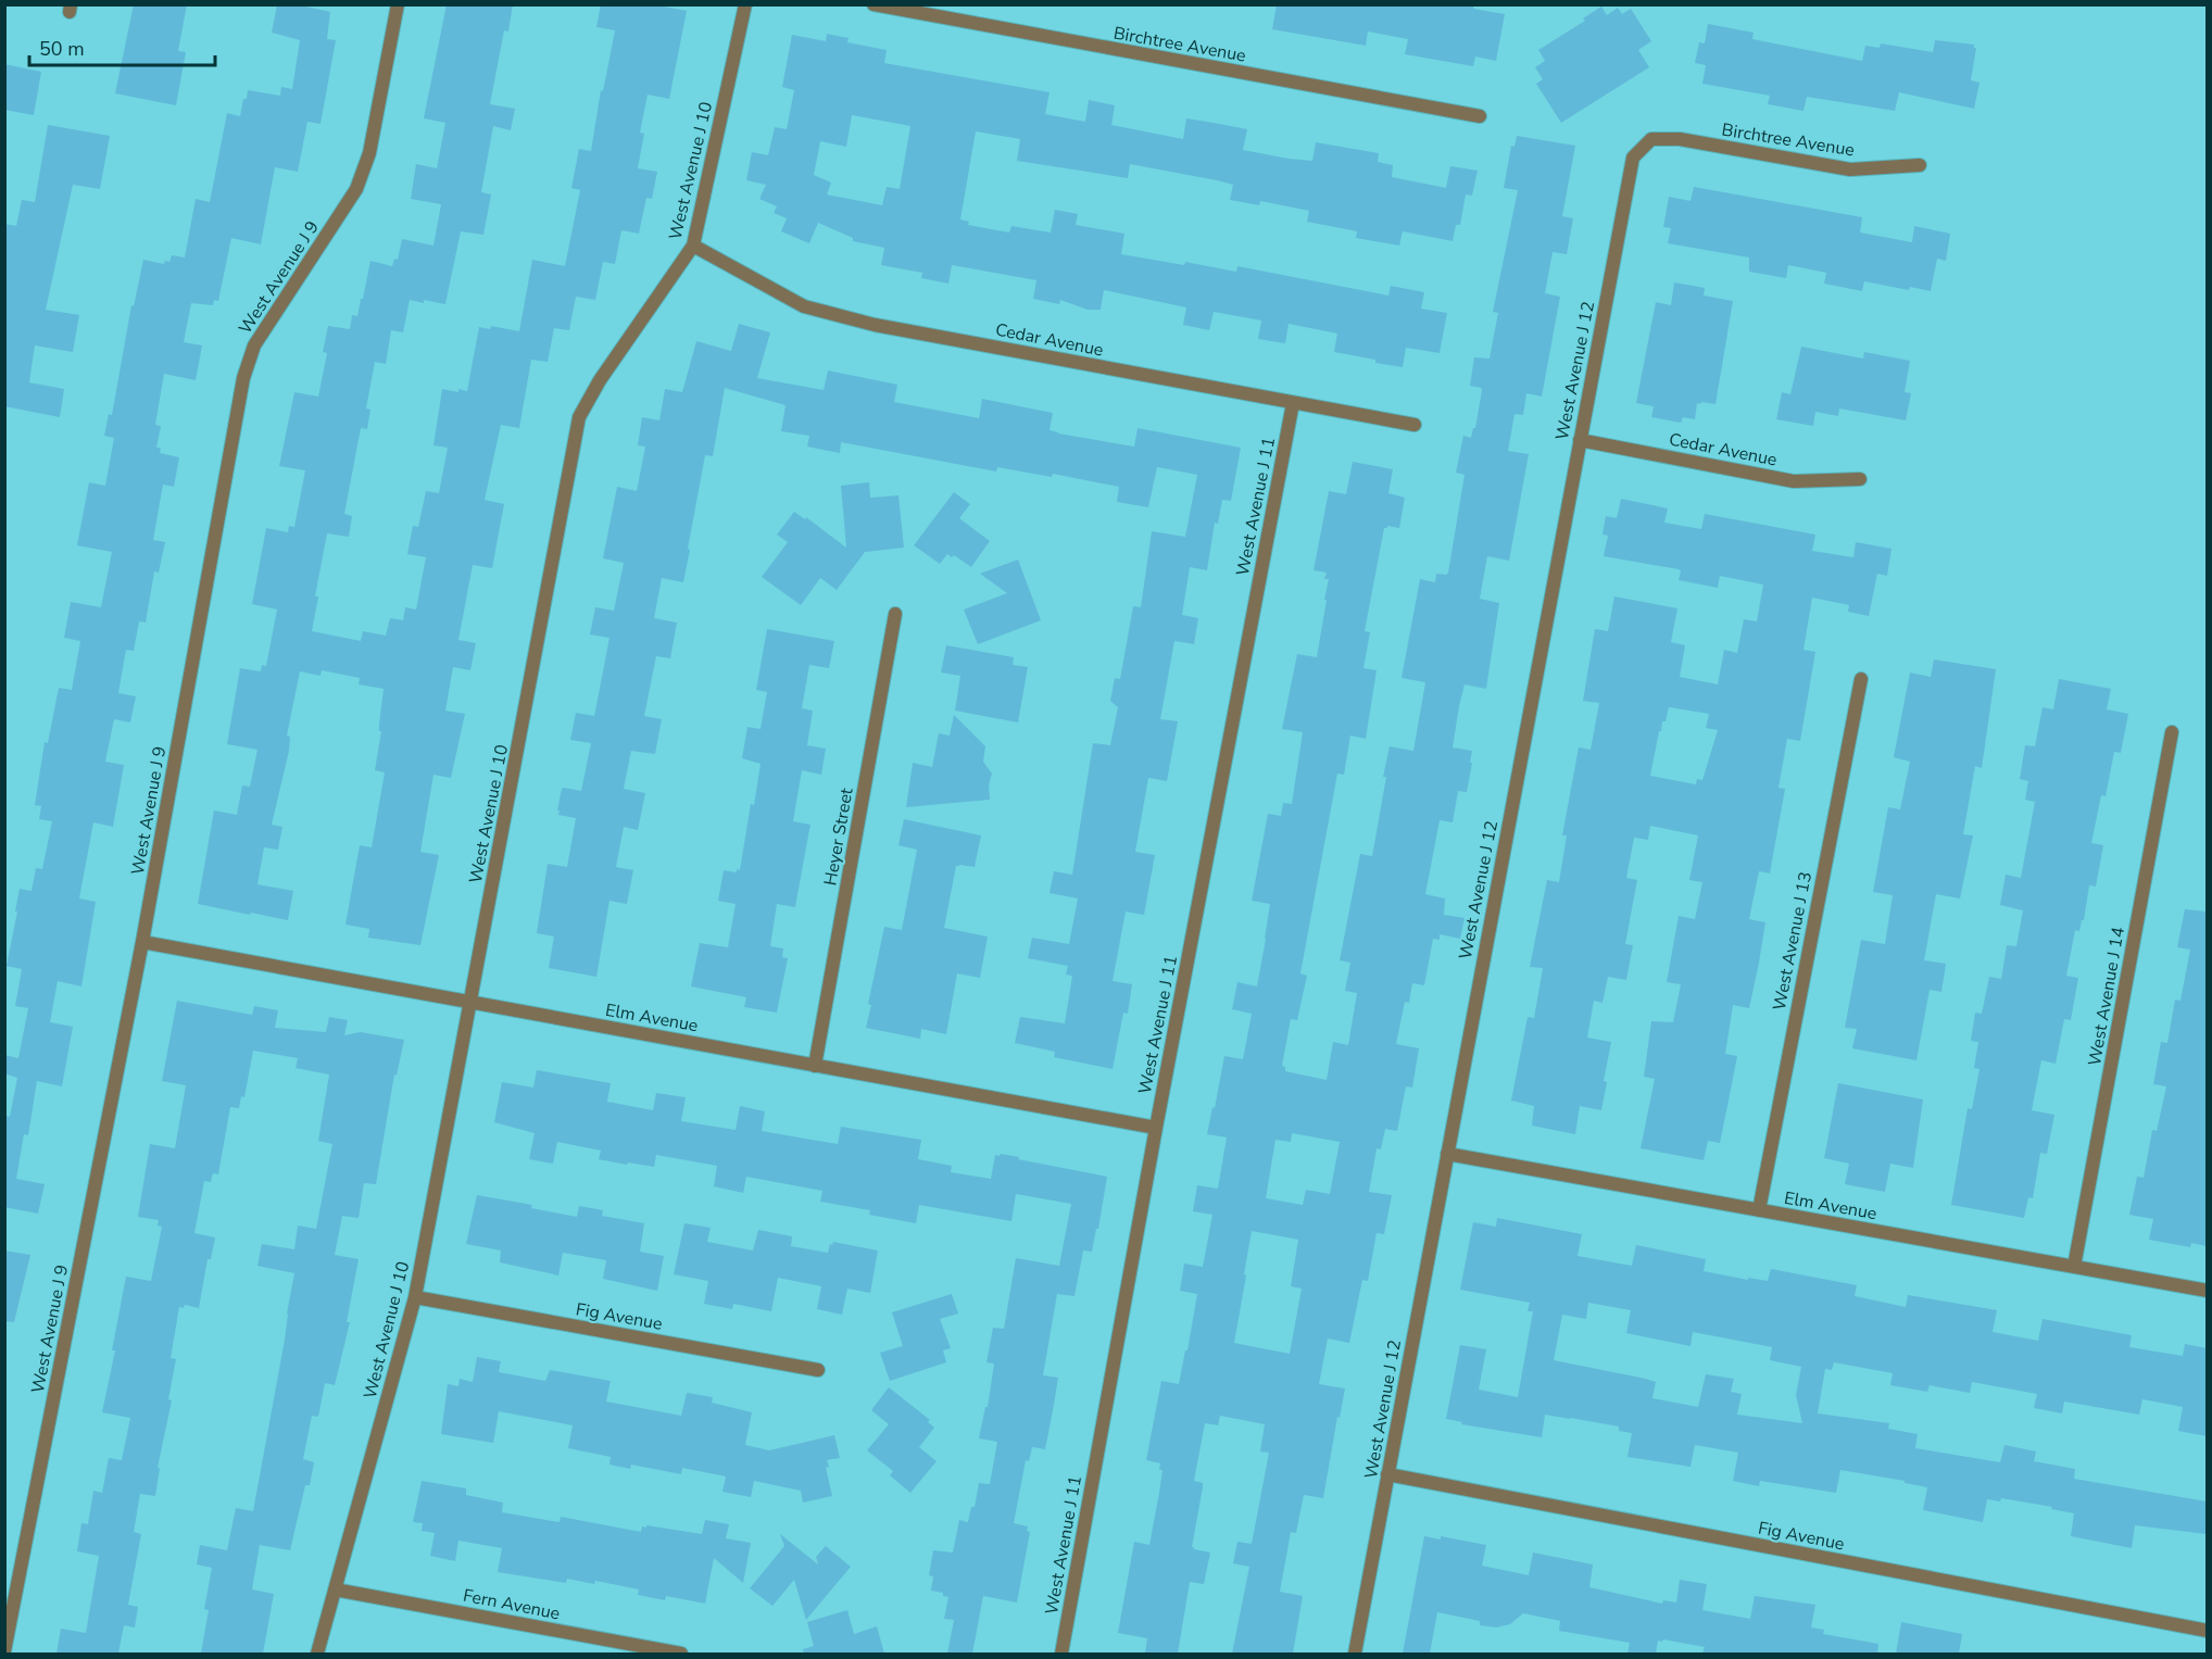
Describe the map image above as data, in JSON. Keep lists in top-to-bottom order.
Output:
{
  "streets": {
    "street": [
      "Birchtree Avenue",
      "West Avenue J 10",
      "West Avenue J 9",
      "Cedar Avenue",
      "West Avenue J 12",
      "West Avenue J 11",
      "Heyer Street",
      "West Avenue J 13",
      "West Avenue J 14",
      "Elm Avenue",
      "Fig Avenue",
      "Fern Avenue"
    ]
  },
  "crossings": [
    ["Birchtree Avenue", "West Avenue J 12"],
    ["West Avenue J 10", "Cedar Avenue"],
    ["West Avenue J 10", "Elm Avenue"],
    ["West Avenue J 10", "Fig Avenue"],
    ["West Avenue J 10", "Fern Avenue"],
    ["West Avenue J 9", "Elm Avenue"],
    ["Cedar Avenue", "West Avenue J 12"],
    ["Cedar Avenue", "West Avenue J 11"],
    ["West Avenue J 12", "Elm Avenue"],
    ["West Avenue J 12", "Fig Avenue"],
    ["West Avenue J 11", "Elm Avenue"],
    ["Heyer Street", "Elm Avenue"],
    ["West Avenue J 13", "Elm Avenue"],
    ["West Avenue J 14", "Elm Avenue"]
  ],
  "scale_bar": "50 m"
}
